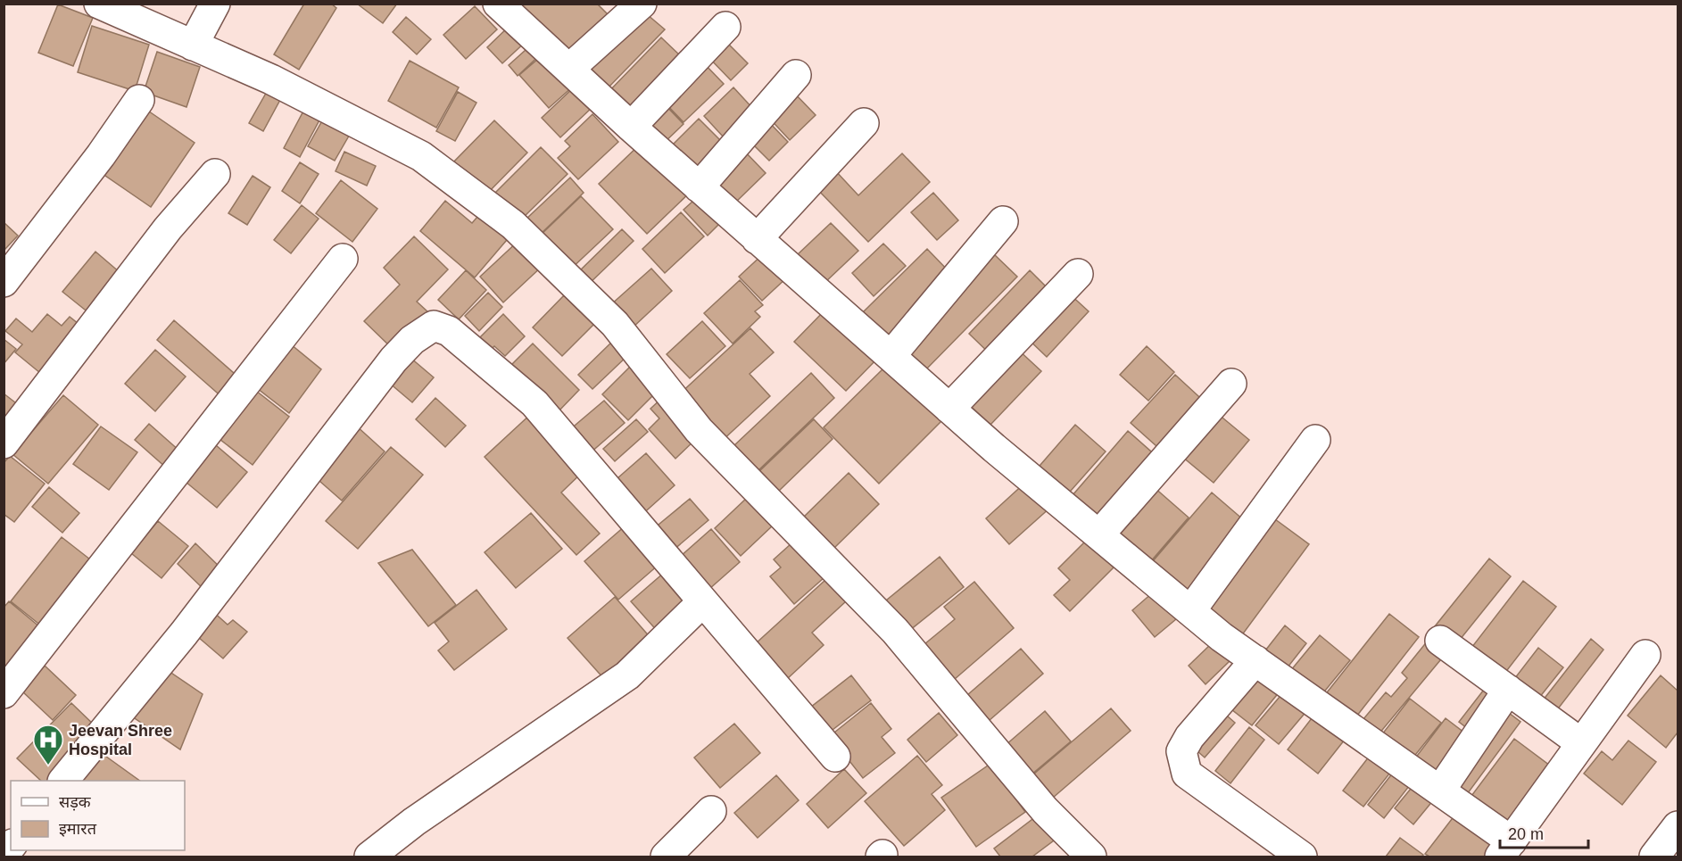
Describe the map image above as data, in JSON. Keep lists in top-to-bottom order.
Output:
{
  "places": {
    "hospital": ["Jeevan Shree Hospital"]
  },
  "legend": ["सड़क", "इमारत"],
  "scale_bar": "20 m"
}
